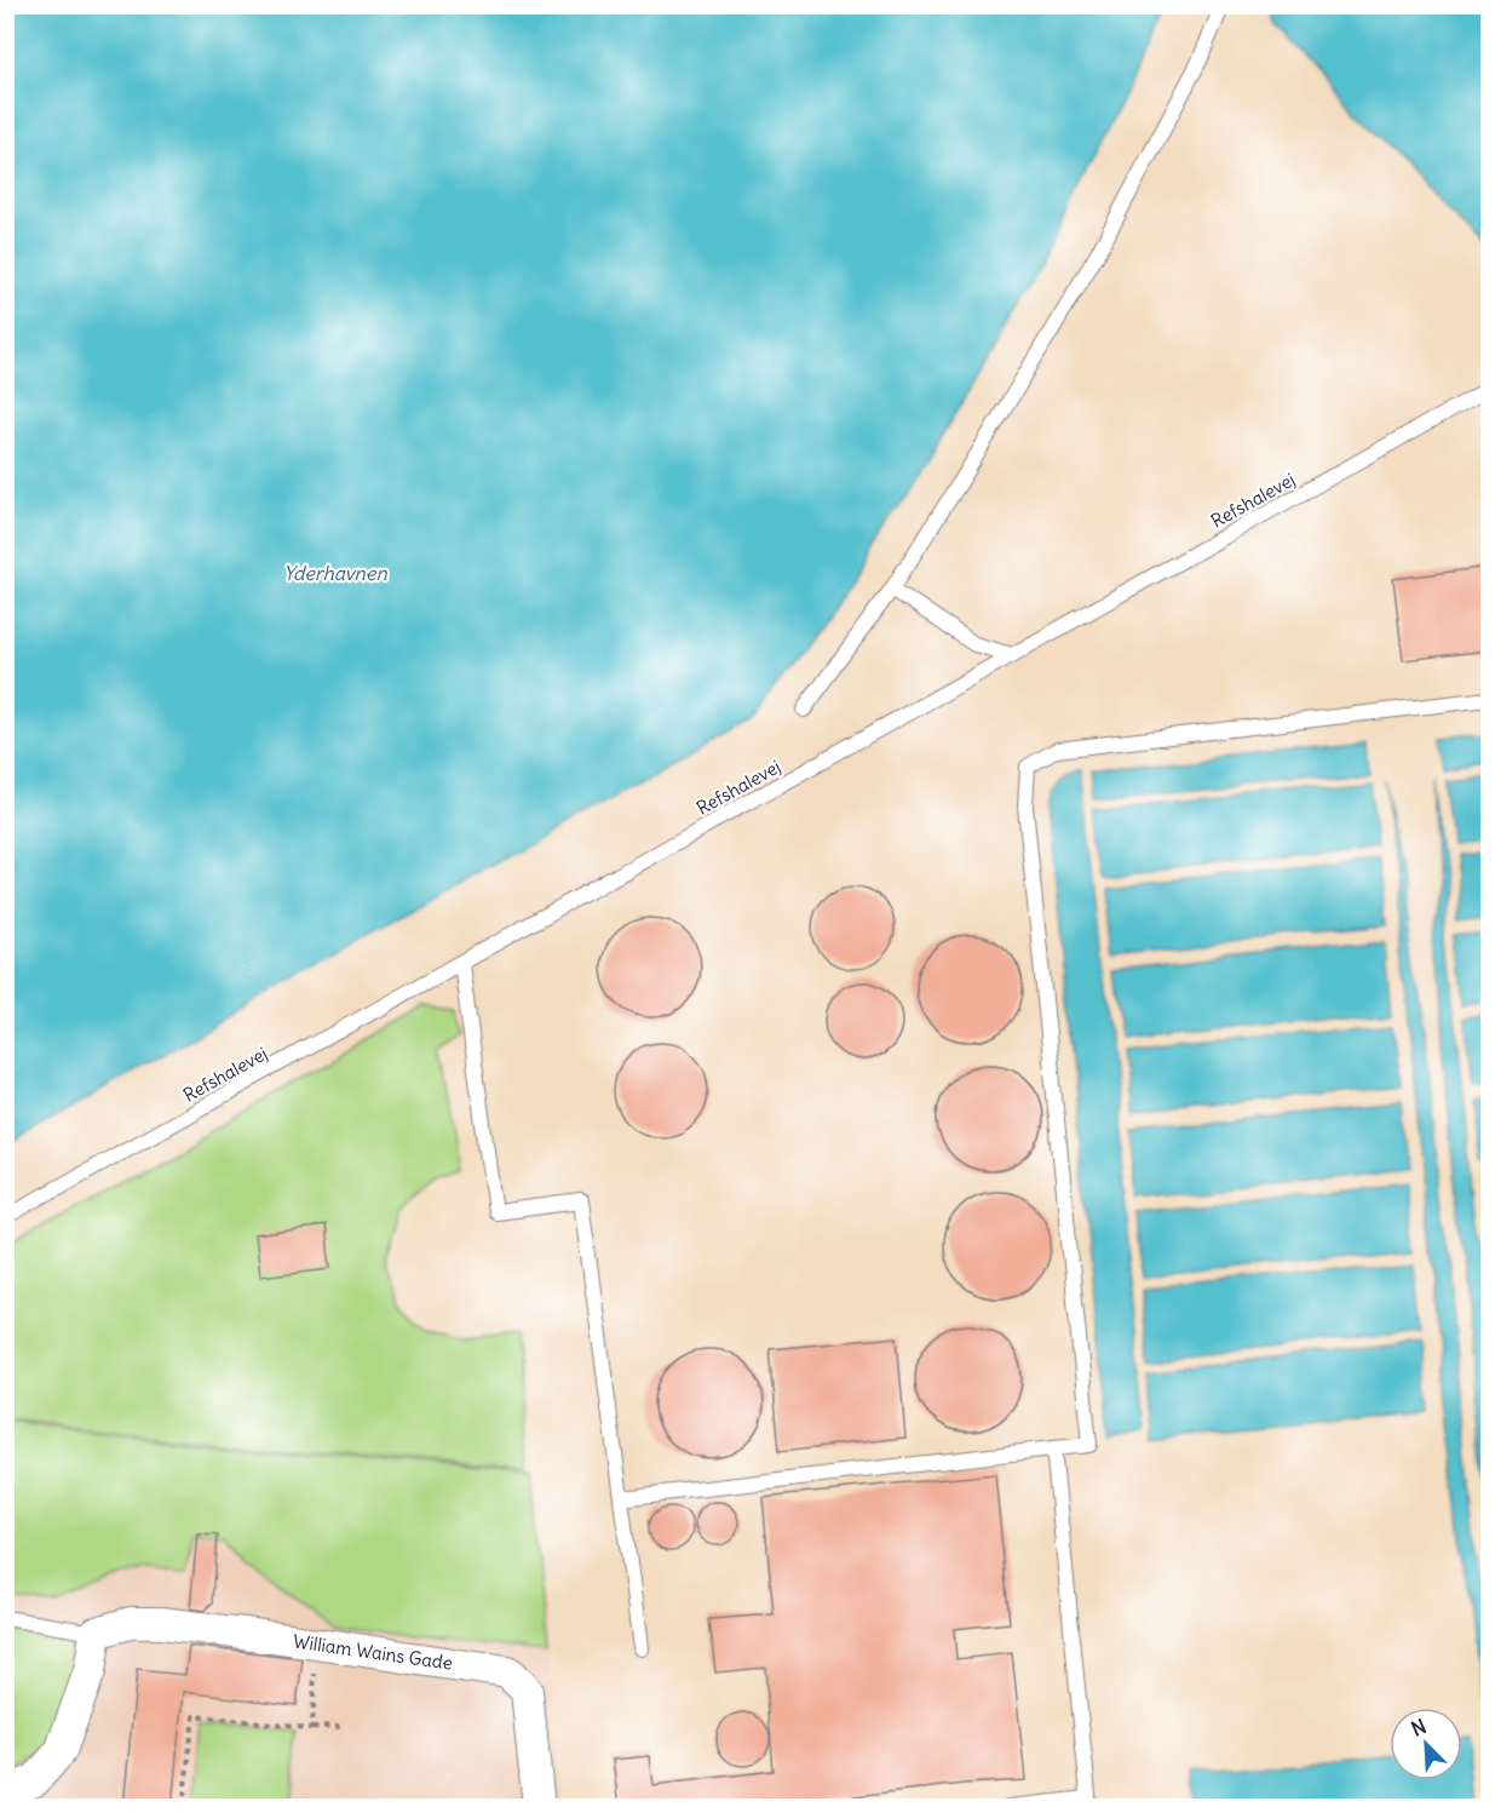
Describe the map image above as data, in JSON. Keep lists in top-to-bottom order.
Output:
{
  "streets": {
    "street": ["William Wains Gade"],
    "lane": ["Refshalevej"]
  },
  "water": ["Yderhavnen"],
  "north": "top left"
}
